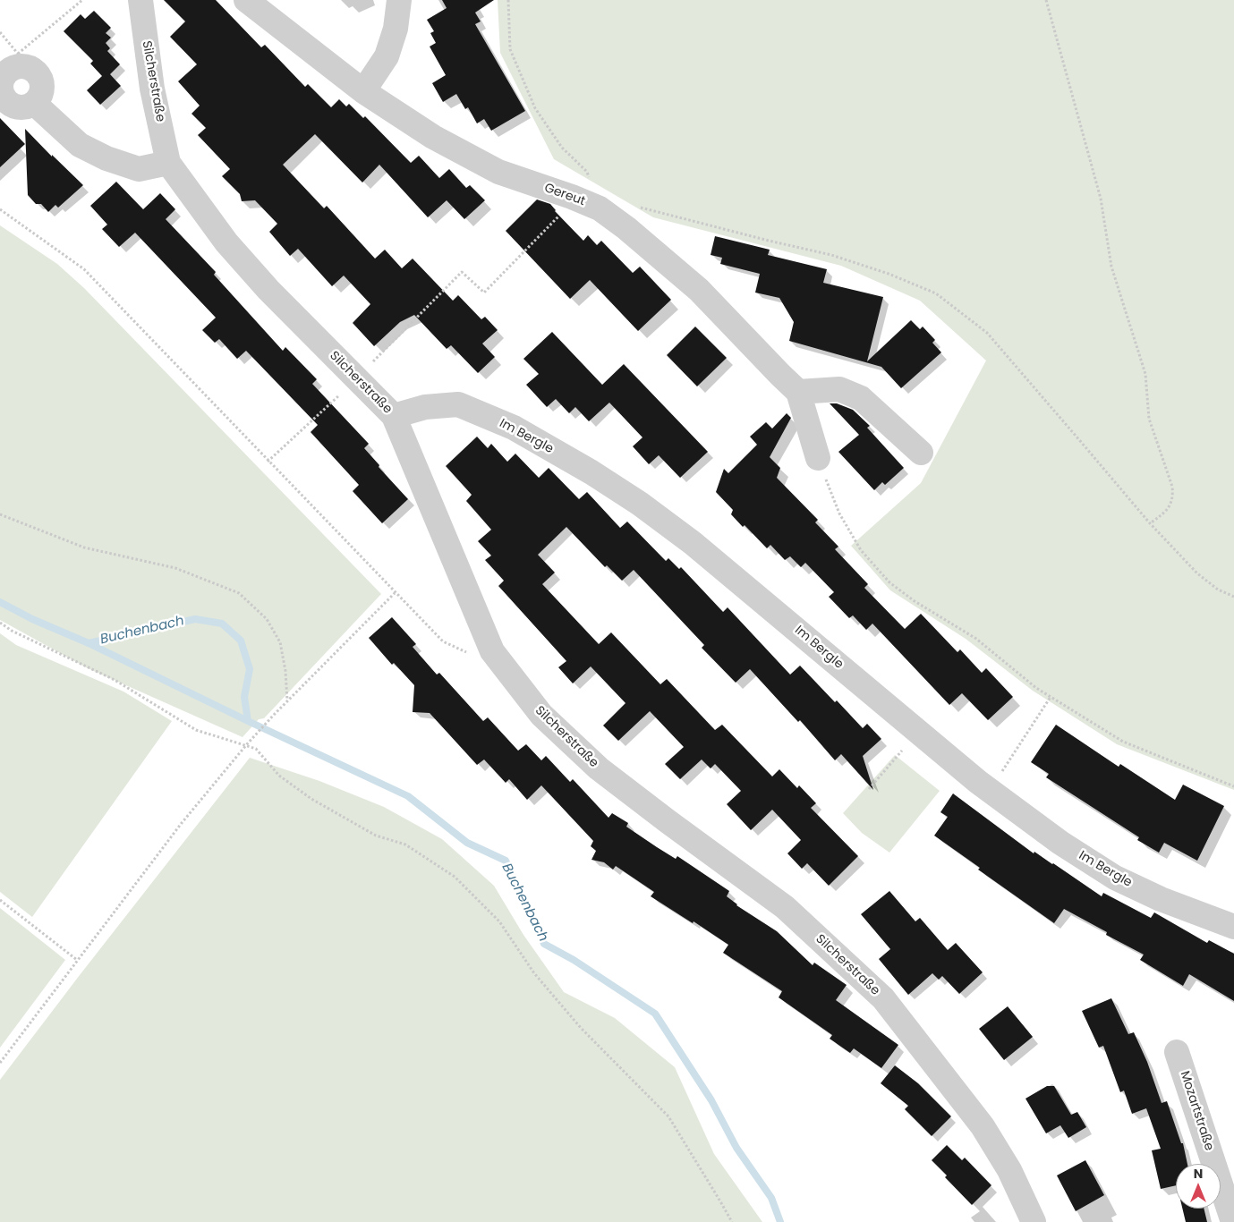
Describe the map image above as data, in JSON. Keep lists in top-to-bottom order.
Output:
{
  "streets": {
    "street": [
      "Silcherstraße",
      "Gereut",
      "Im Bergle",
      "Mozartstraße"
    ]
  },
  "crossings": [
    ["Silcherstraße", "Im Bergle"]
  ],
  "water": ["Buchenbach"],
  "north": "top"
}
